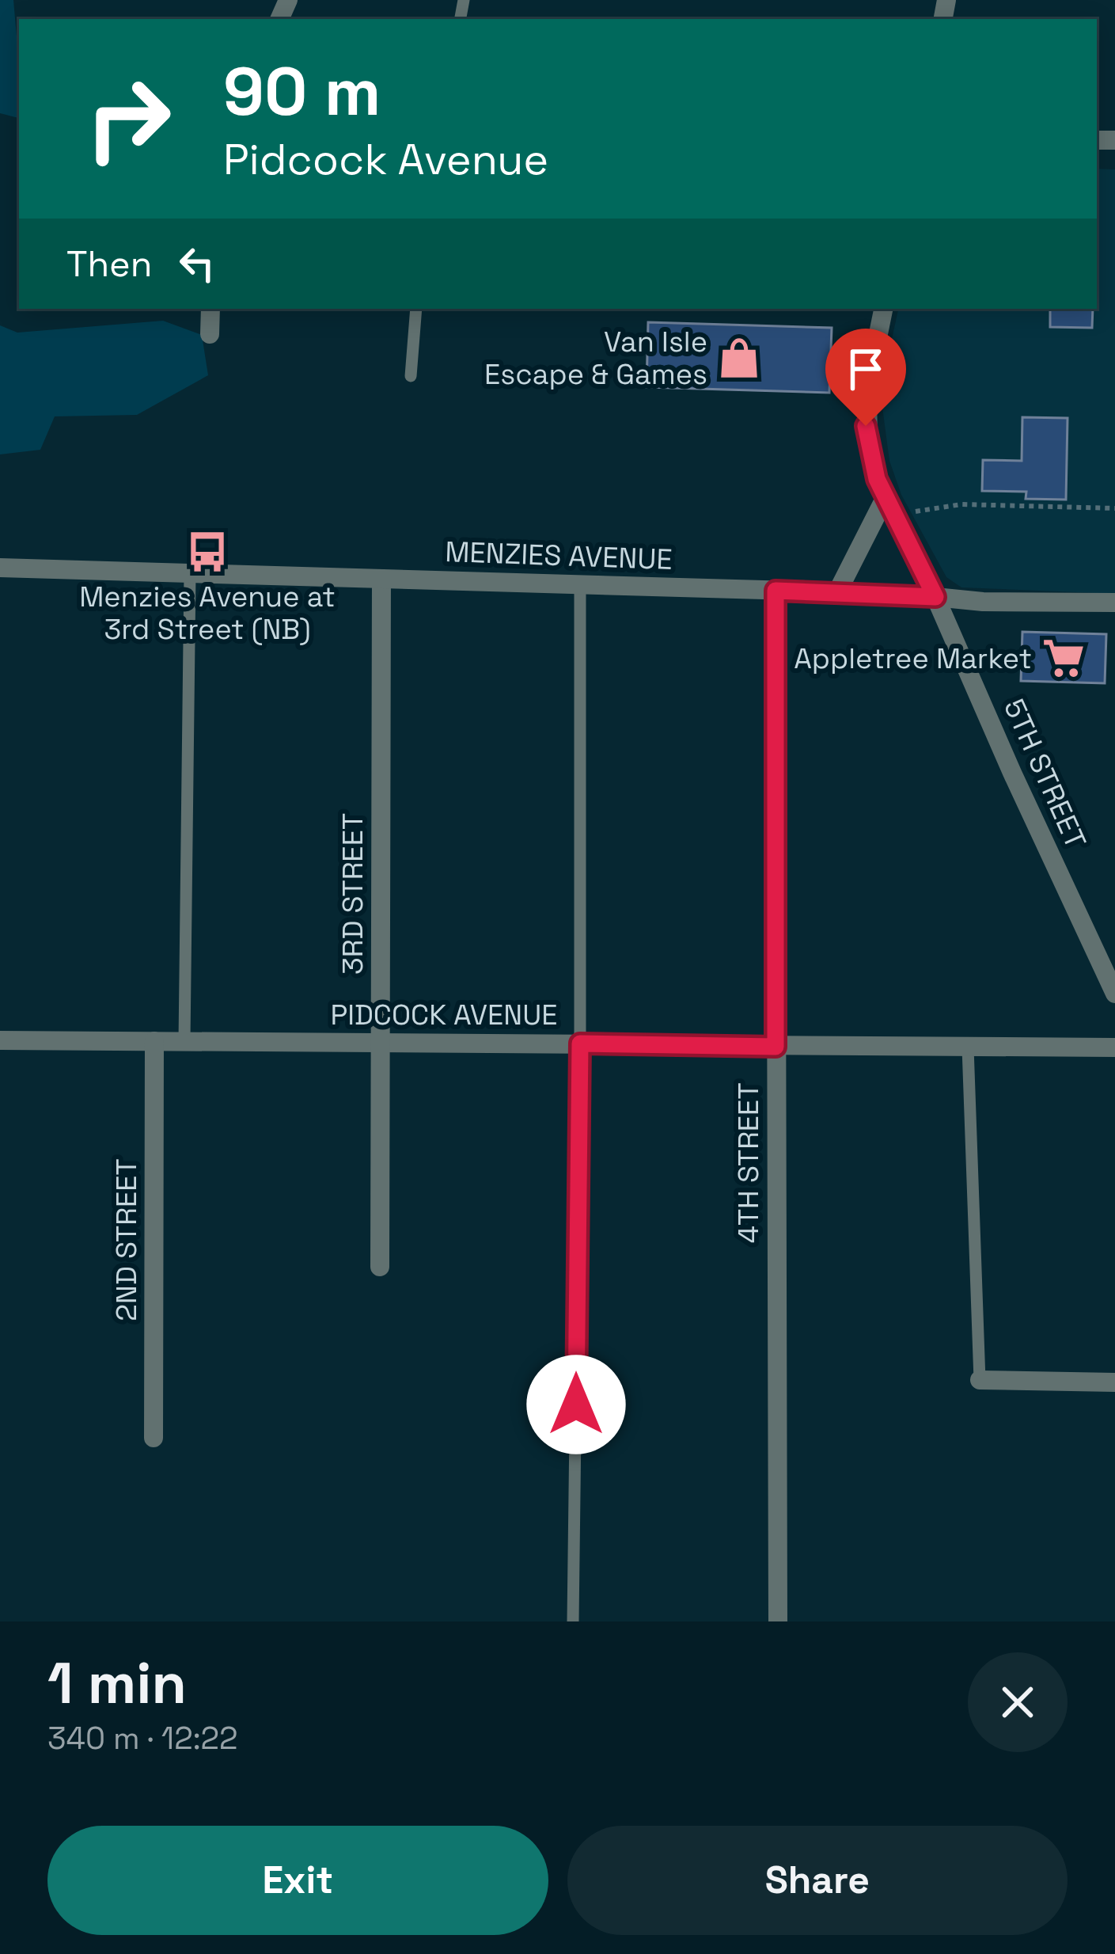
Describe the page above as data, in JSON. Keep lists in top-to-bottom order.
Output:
{
  "streets": {
    "street": [
      "MENZIES AVENUE",
      "5TH STREET",
      "3RD STREET",
      "PIDCOCK AVENUE",
      "4TH STREET",
      "2ND STREET"
    ]
  },
  "crossings": [
    ["MENZIES AVENUE", "5TH STREET"],
    ["MENZIES AVENUE", "3RD STREET"],
    ["MENZIES AVENUE", "4TH STREET"],
    ["3RD STREET", "PIDCOCK AVENUE"],
    ["PIDCOCK AVENUE", "4TH STREET"],
    ["PIDCOCK AVENUE", "2ND STREET"]
  ],
  "places": {
    "shop": ["Van Isle Escape & Games"],
    "bus stop": ["Menzies Avenue at 3rd Street (NB)"],
    "supermarket": ["Appletree Market"]
  },
  "page": {
    "turn": ["90 m", "Pidcock Avenue"],
    "then": "Then",
    "heading": ["1 min", "340 m · 12:22"],
    "buttons": ["Exit", "Share"]
  }
}
